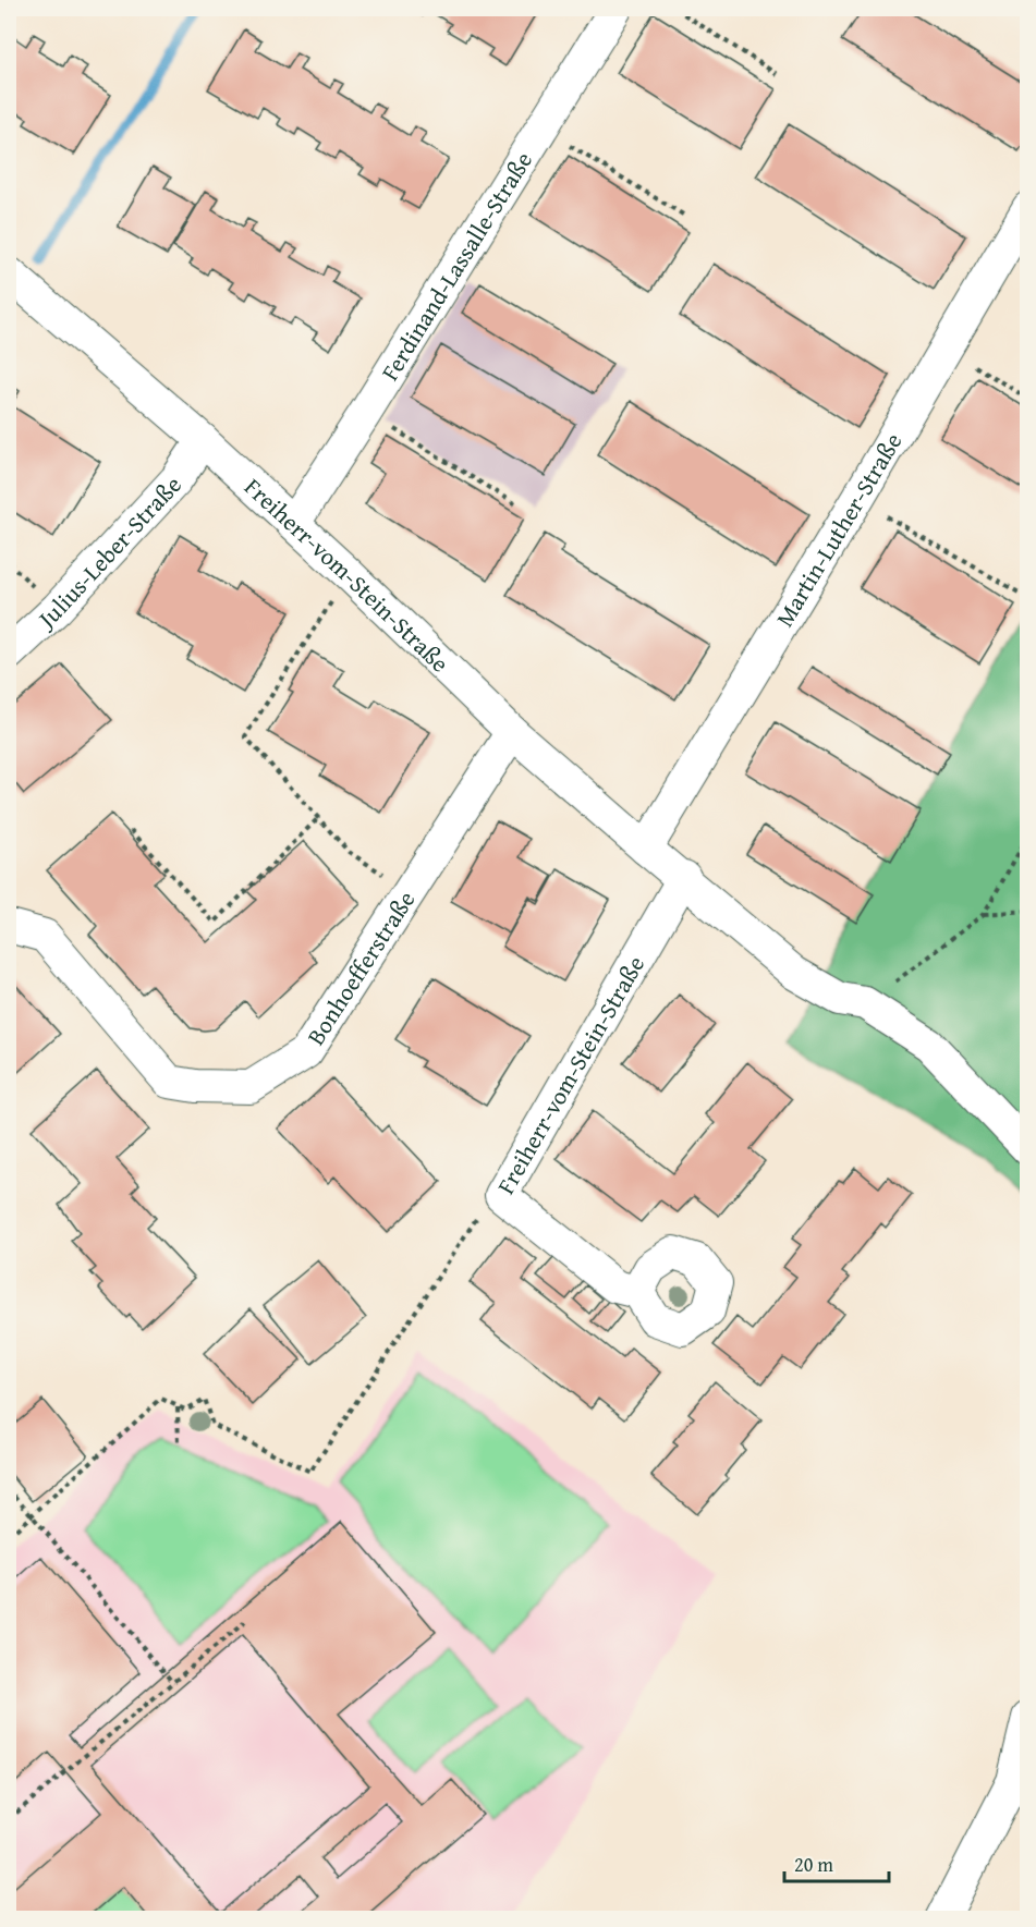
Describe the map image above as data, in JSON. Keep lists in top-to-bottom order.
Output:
{
  "streets": {
    "street": [
      "Ferdinand-Lassalle-Straße",
      "Martin-Luther-Straße",
      "Julius-Leber-Straße",
      "Freiherr-vom-Stein-Straße",
      "Bonhoefferstraße"
    ]
  },
  "crossings": [
    ["Ferdinand-Lassalle-Straße", "Freiherr-vom-Stein-Straße"],
    ["Martin-Luther-Straße", "Freiherr-vom-Stein-Straße"],
    ["Julius-Leber-Straße", "Freiherr-vom-Stein-Straße"],
    ["Freiherr-vom-Stein-Straße", "Bonhoefferstraße"]
  ],
  "scale_bar": "20 m"
}
